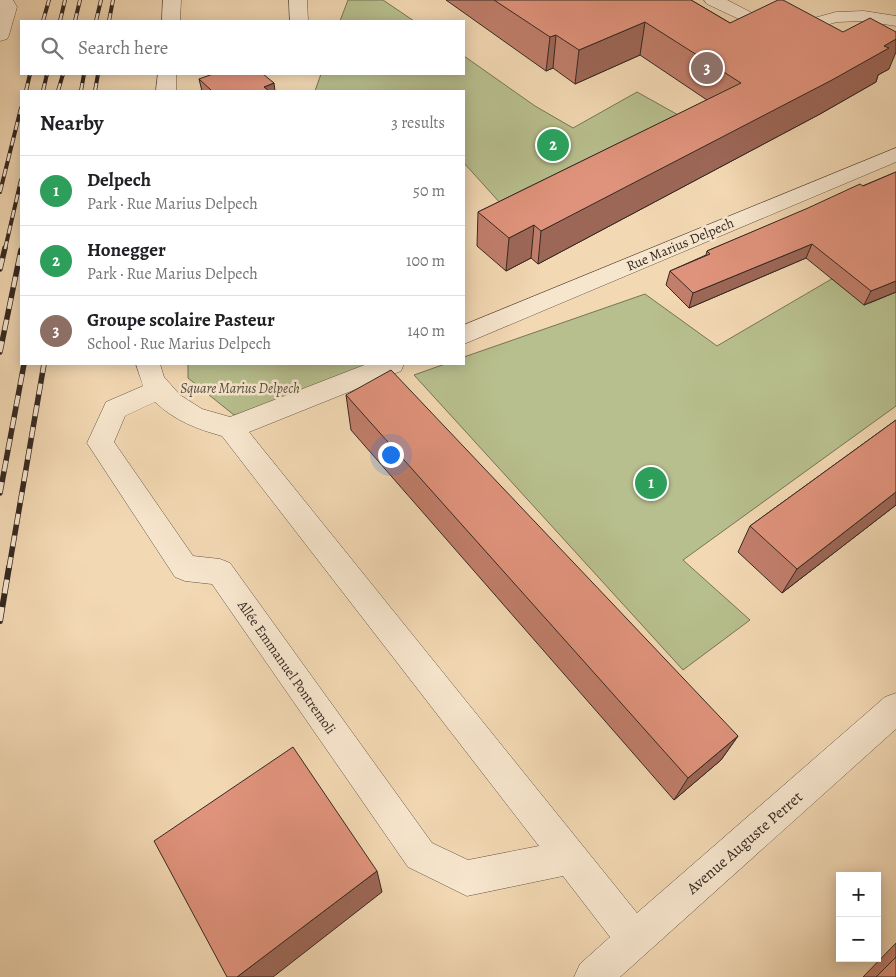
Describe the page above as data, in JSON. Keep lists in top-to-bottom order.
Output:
{
  "streets": {
    "street": ["Rue Marius Delpech", "Allée Emmanuel Pontremoli", "Avenue Auguste Perret"]
  },
  "parks": ["Square Marius Delpech"],
  "page": {
    "search": "Search here",
    "pins": ["3", "2", "1"],
    "heading": ["Nearby", "3 results"],
    "list": [
      {
        "mark": "1",
        "name": "Delpech",
        "note": "Park · Rue Marius Delpech",
        "value": "50 m"
      },
      {
        "mark": "2",
        "name": "Honegger",
        "note": "Park · Rue Marius Delpech",
        "value": "100 m"
      },
      {
        "mark": "3",
        "name": "Groupe scolaire Pasteur",
        "note": "School · Rue Marius Delpech",
        "value": "140 m"
      }
    ],
    "map_buttons": ["+", "−"]
  }
}
